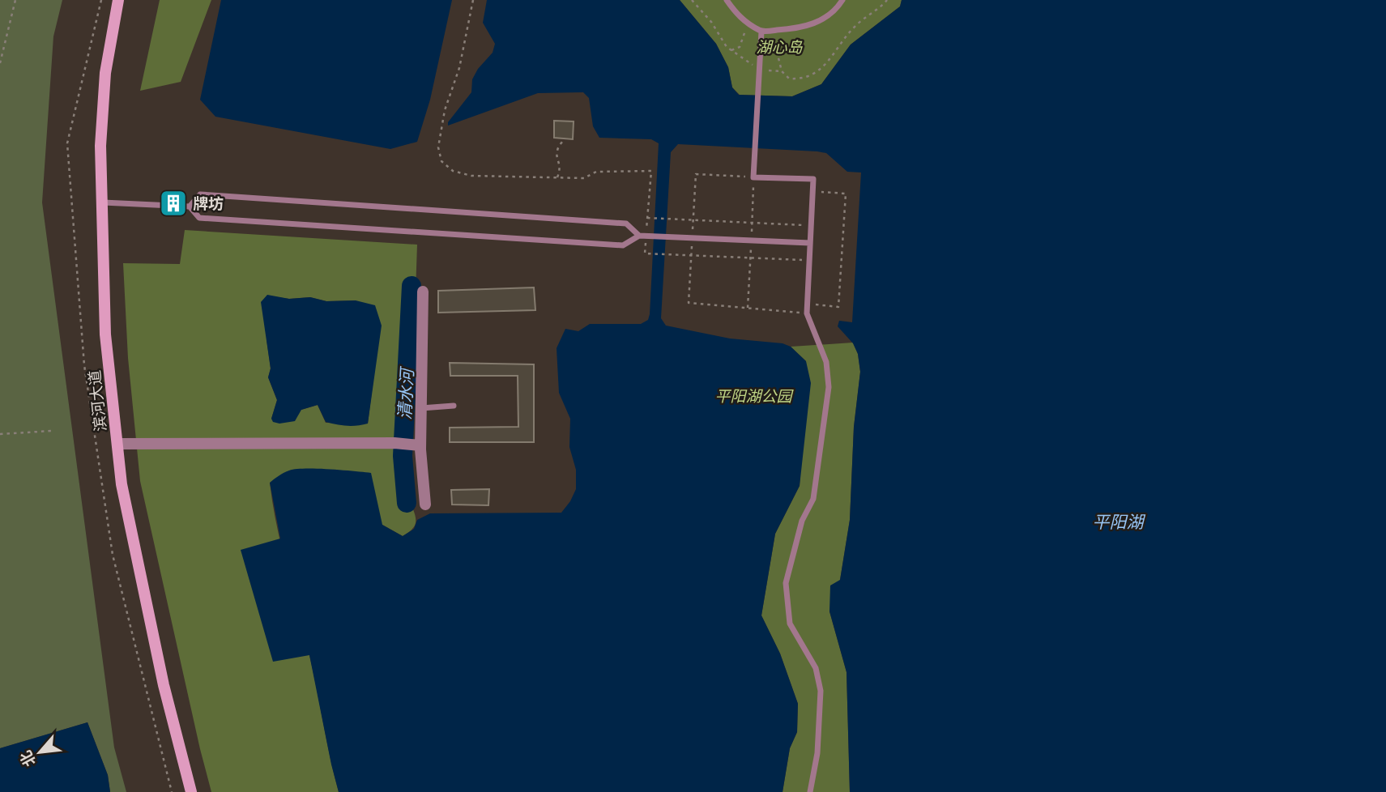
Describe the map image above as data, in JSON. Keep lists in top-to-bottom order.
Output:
{
  "streets": {
    "main road": ["滨河大道"]
  },
  "water": ["清水河", "平阳湖"],
  "parks": ["湖心岛", "平阳湖公园"],
  "places": {
    "building": ["牌坊"]
  },
  "north": "bottom left"
}
